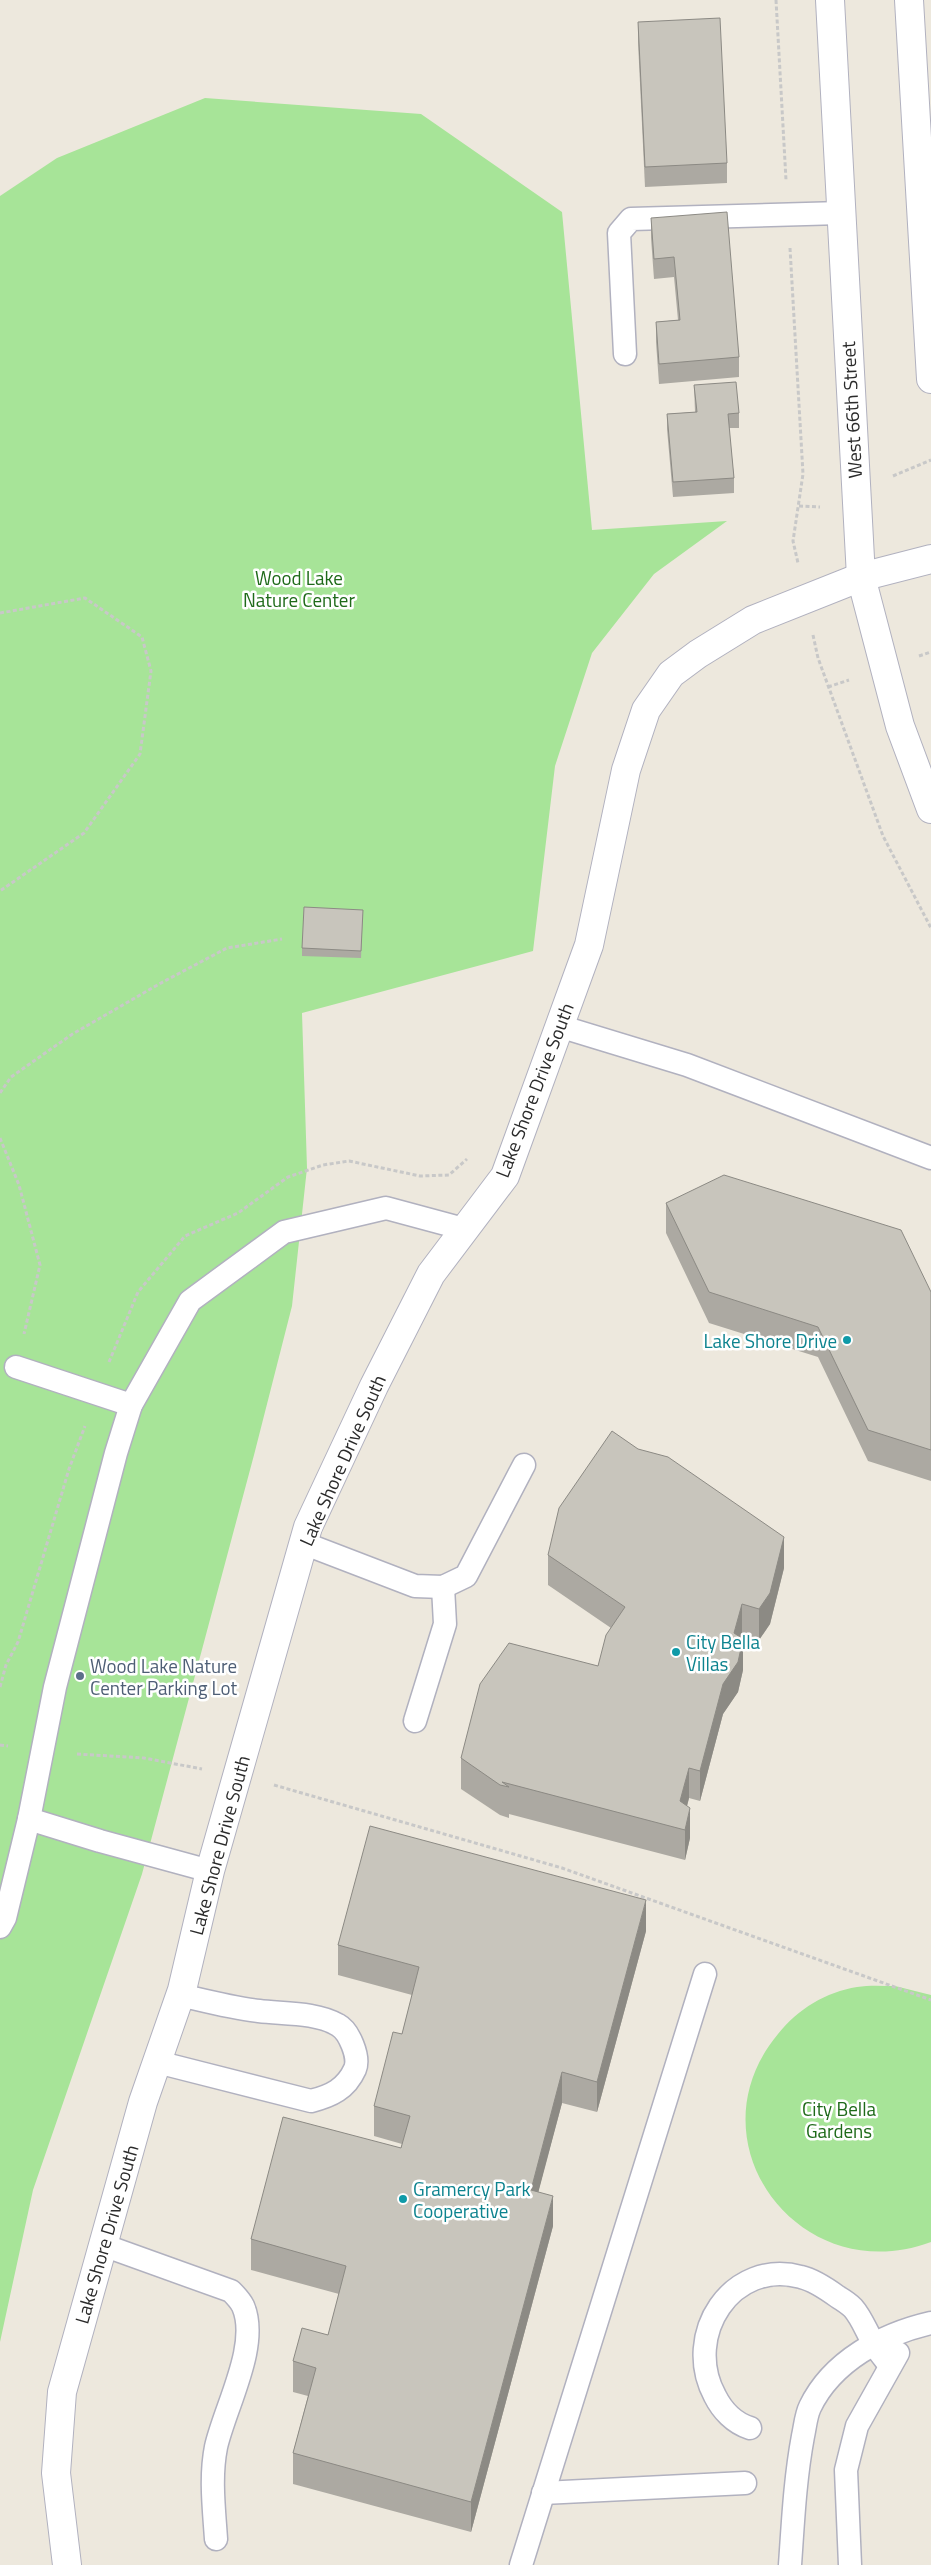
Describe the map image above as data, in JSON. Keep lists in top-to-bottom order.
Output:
{
  "streets": {
    "street": ["West 66th Street", "Lake Shore Drive South"]
  },
  "crossings": [
    ["West 66th Street", "Lake Shore Drive South"]
  ],
  "parks": ["Wood Lake Nature Center", "City Bella Gardens"],
  "places": [
    "Lake Shore Drive",
    "City Bella Villas",
    "Wood Lake Nature Center Parking Lot",
    "Gramercy Park Cooperative"
  ]
}
